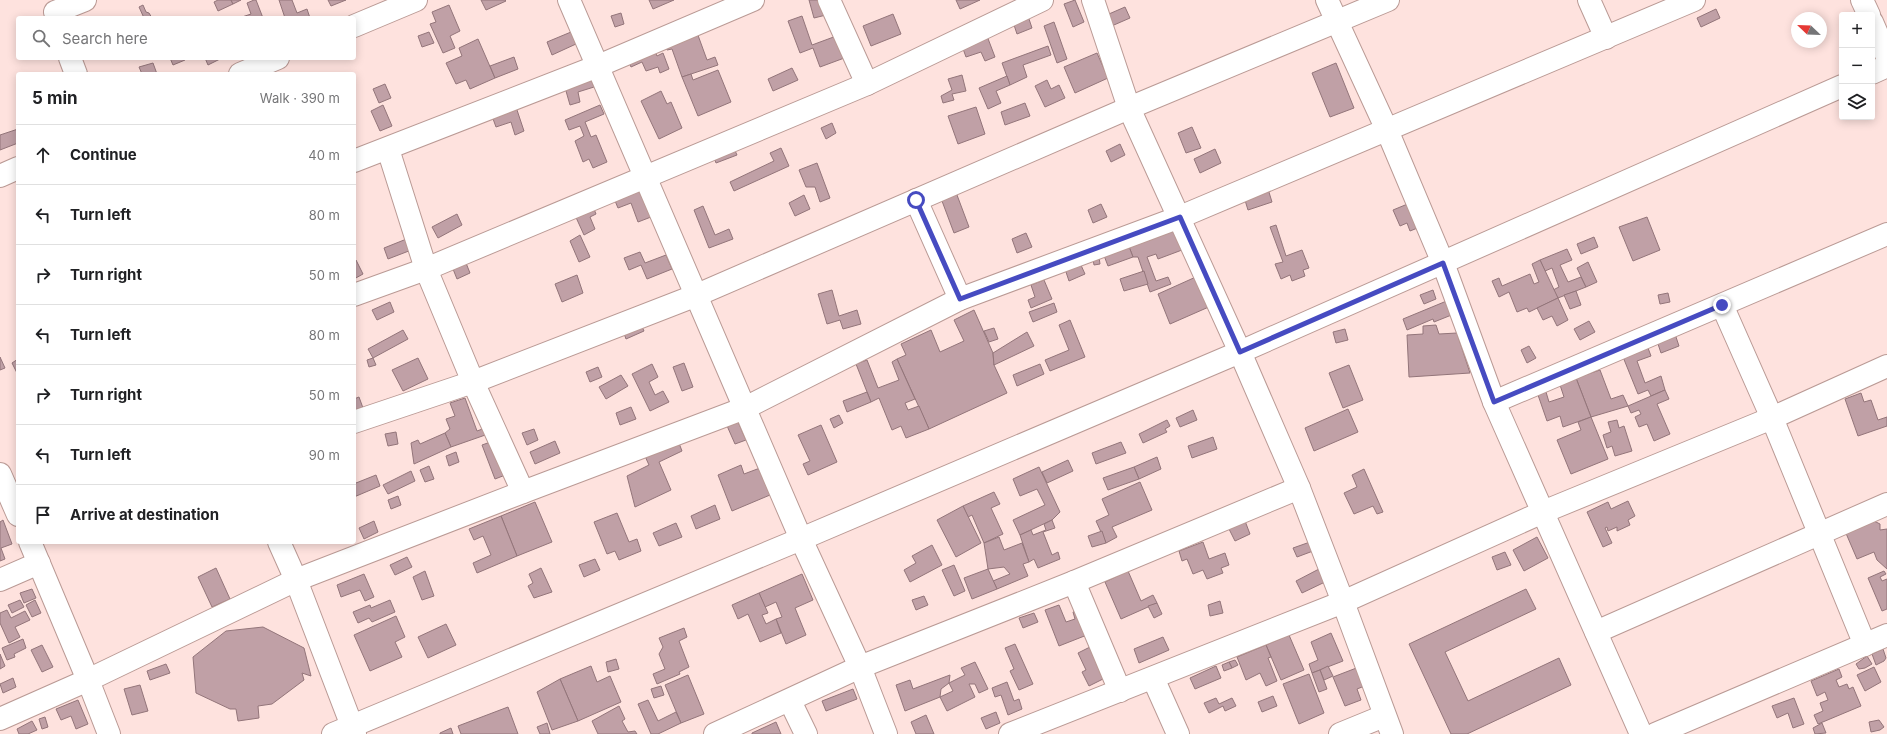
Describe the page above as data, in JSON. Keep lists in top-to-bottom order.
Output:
{
  "north": "top left",
  "page": {
    "map_buttons": ["+", "−"],
    "search": "Search here",
    "heading": ["5 min", "Walk · 390 m"],
    "list": [
      ["Continue", "40 m"],
      ["Turn left", "80 m"],
      ["Turn right", "50 m"],
      ["Turn left", "80 m"],
      ["Turn right", "50 m"],
      ["Turn left", "90 m"],
      "Arrive at destination"
    ]
  }
}
